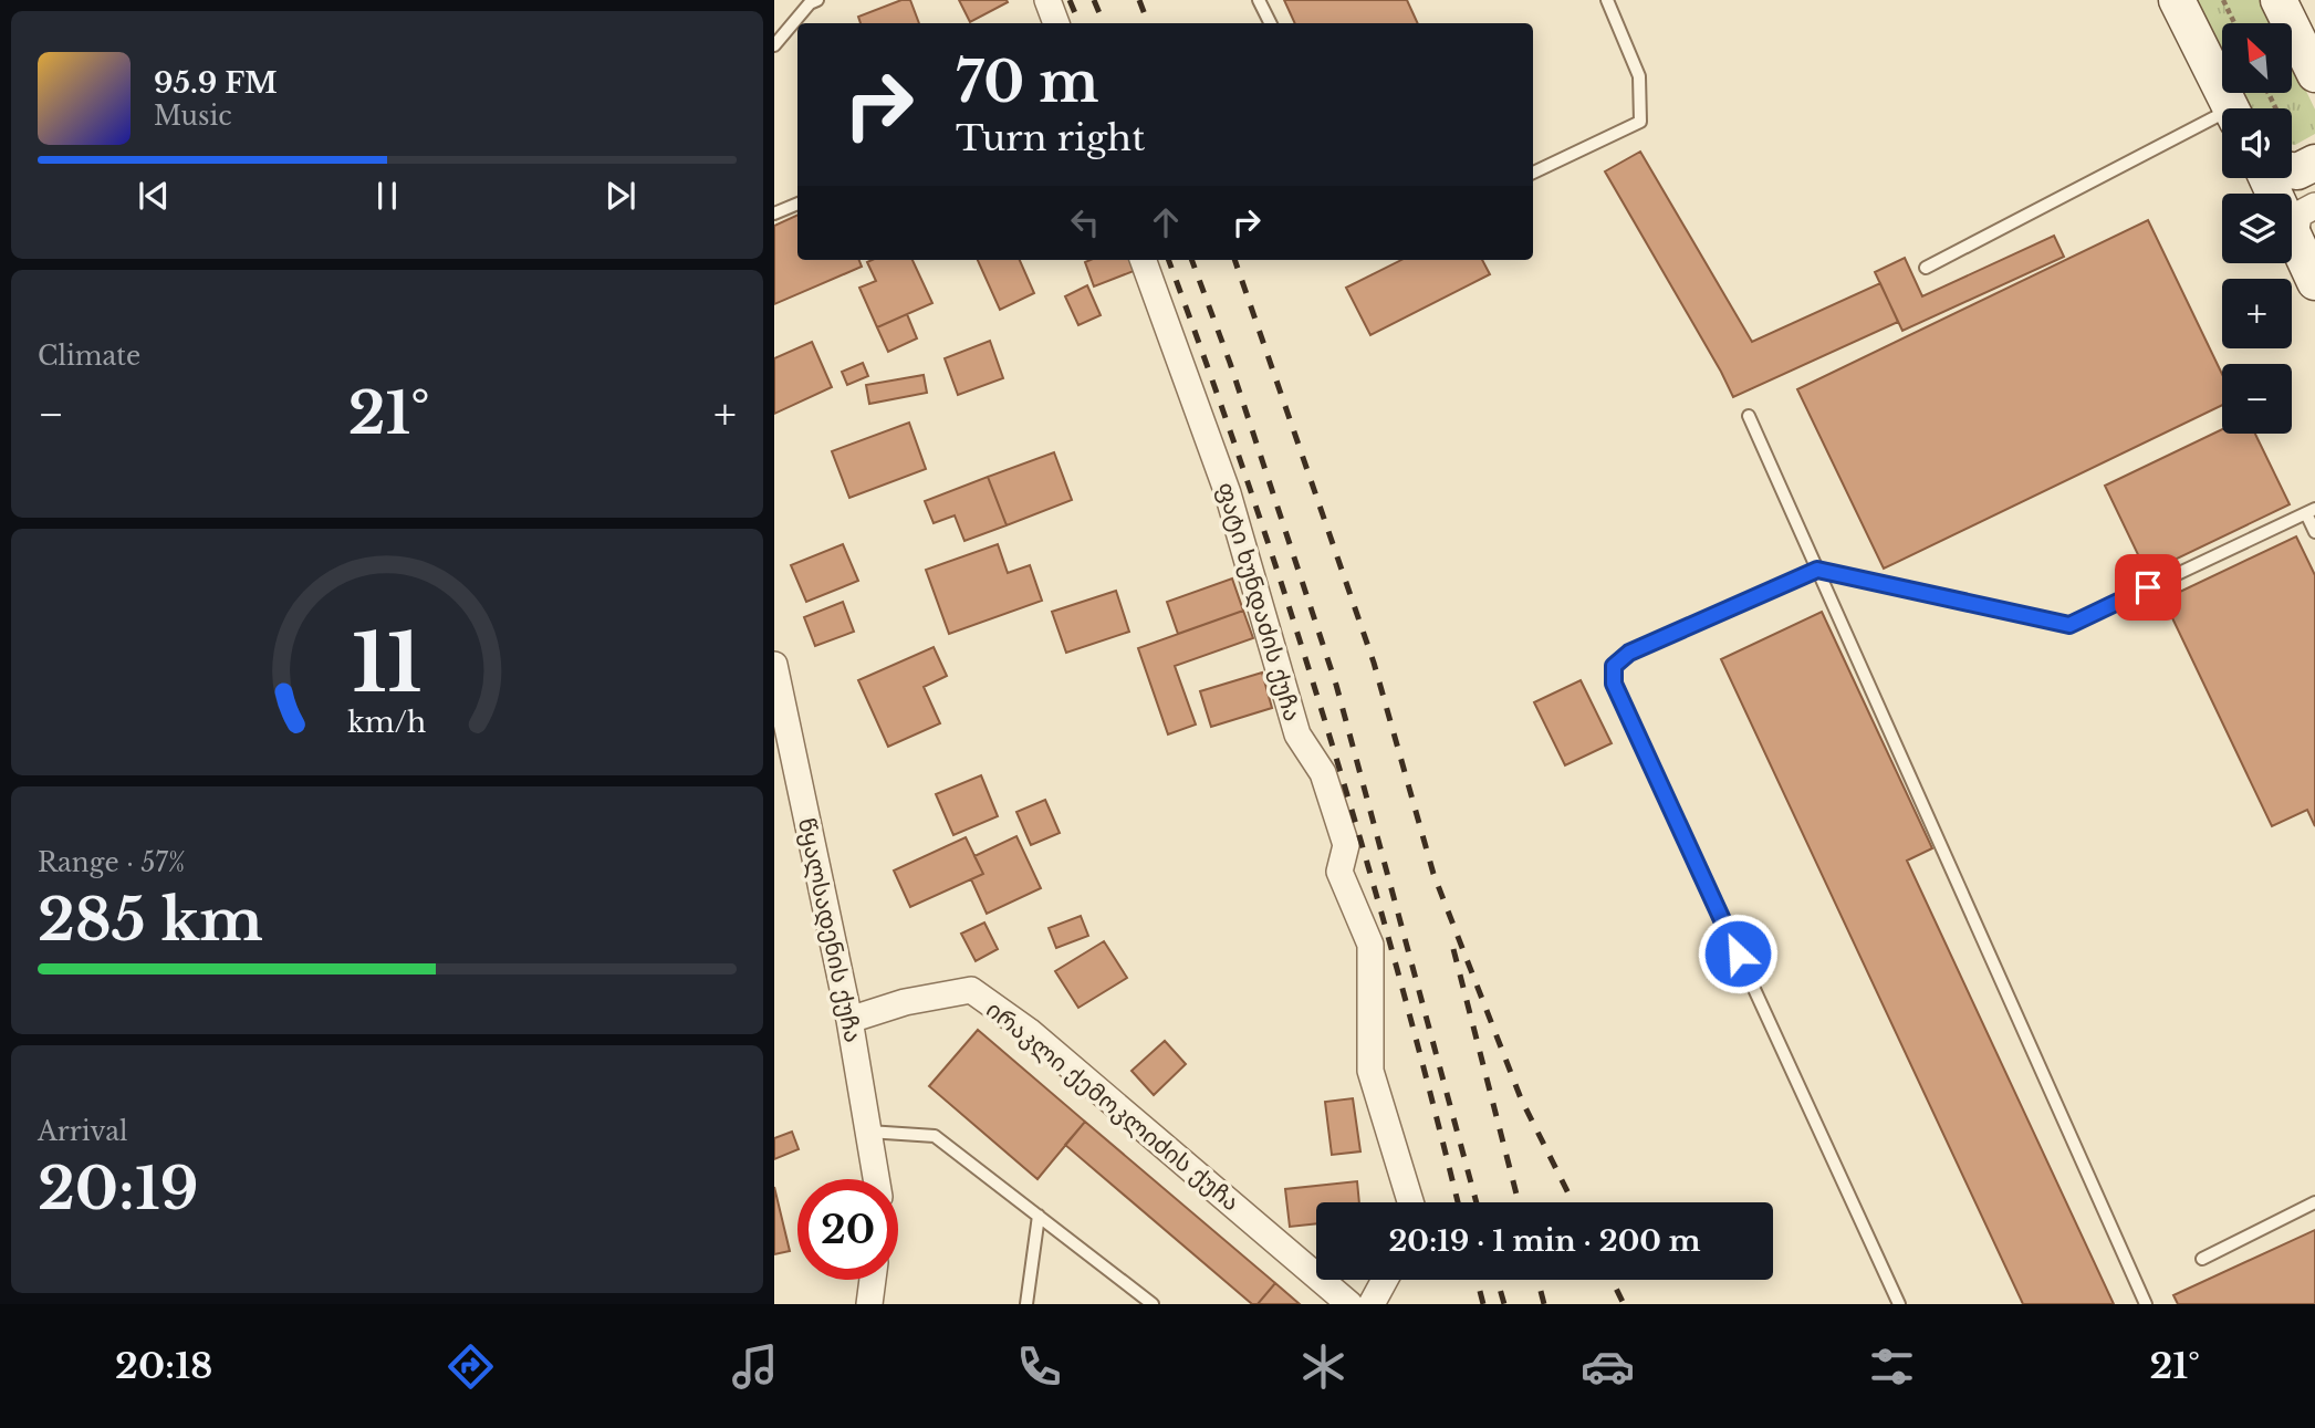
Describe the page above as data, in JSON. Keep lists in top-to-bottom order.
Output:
{
  "streets": {
    "street": ["ფატი ხუნდაძის ქუჩა", "წყალსადენის ქუჩა", "ირაკლი ქემოკლიძის ქუჩა"]
  },
  "crossings": [
    ["წყალსადენის ქუჩა", "ირაკლი ქემოკლიძის ქუჩა"]
  ],
  "north": "top left",
  "page": {
    "map_buttons": ["+", "−"],
    "turn": ["70 m", "Turn right"],
    "song": ["95.9 FM", "Music"],
    "tile": [
      "Climate",
      ["Range · 57%", "285 km"],
      ["Arrival", "20:19"]
    ],
    "heat": ["−", "21°", "+"],
    "limit": "20",
    "trip": "20:19 · 1 min · 200 m",
    "tabs": ["20:18", "21°"],
    "gauge": ["11", "km/h"]
  }
}
